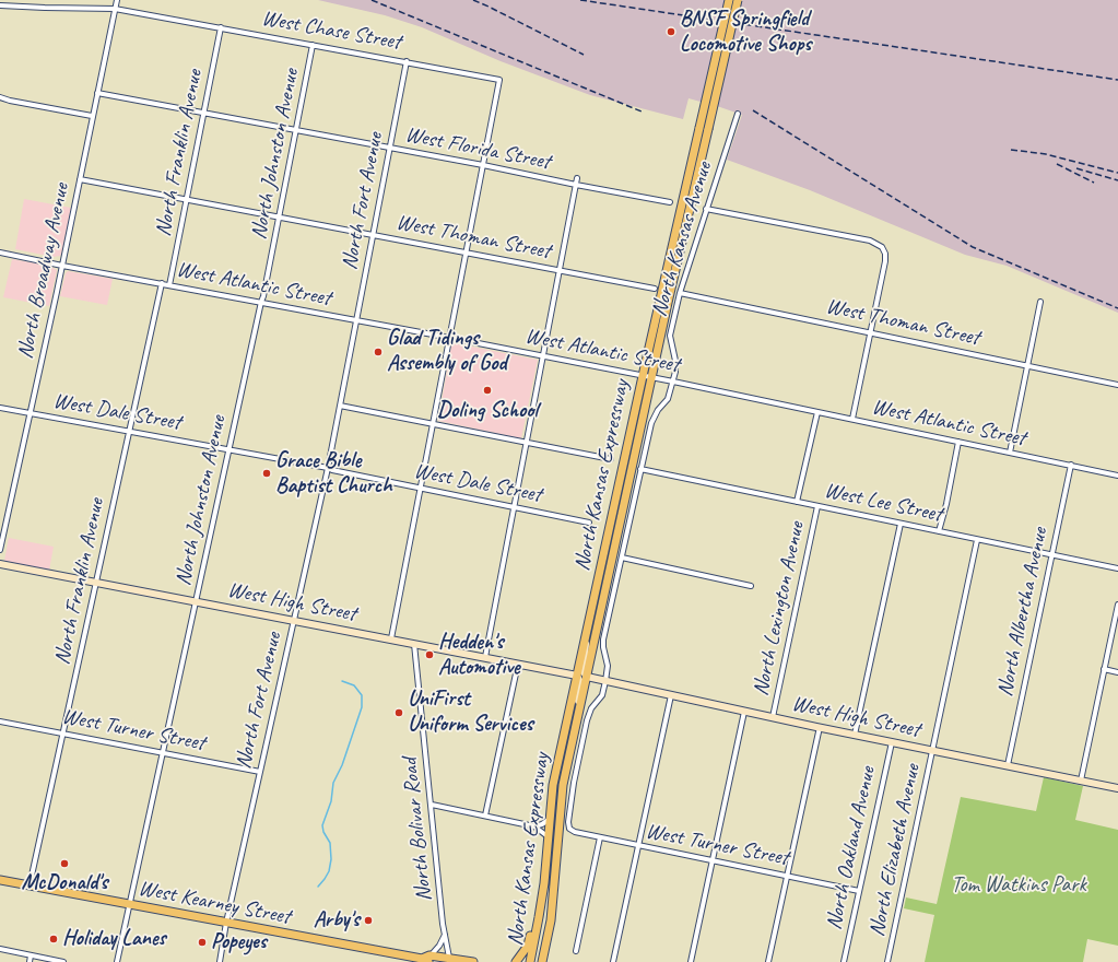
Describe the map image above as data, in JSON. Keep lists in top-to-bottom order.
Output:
{
  "streets": {
    "main road": ["North Kansas Expressway", "West Kearney Street"],
    "street": [
      "West Chase Street",
      "West Florida Street",
      "North Franklin Avenue",
      "North Johnston Avenue",
      "North Fort Avenue",
      "West Thoman Street",
      "North Kansas Avenue",
      "North Broadway Avenue",
      "West Atlantic Street",
      "West Dale Street",
      "West Lee Street",
      "West High Street",
      "North Lexington Avenue",
      "North Albertha Avenue",
      "West Turner Street",
      "North Bolivar Road",
      "North Oakland Avenue",
      "North Elizabeth Avenue"
    ]
  },
  "crossings": [
    ["West Chase Street", "West Florida Street"],
    ["West Chase Street", "North Franklin Avenue"],
    ["West Chase Street", "North Johnston Avenue"],
    ["West Chase Street", "North Fort Avenue"],
    ["West Chase Street", "North Broadway Avenue"],
    ["West Florida Street", "North Franklin Avenue"],
    ["West Florida Street", "North Johnston Avenue"],
    ["West Florida Street", "North Fort Avenue"],
    ["West Florida Street", "North Broadway Avenue"],
    ["North Franklin Avenue", "West Thoman Street"],
    ["North Franklin Avenue", "West Atlantic Street"],
    ["North Franklin Avenue", "West Dale Street"],
    ["North Franklin Avenue", "West High Street"],
    ["North Franklin Avenue", "West Turner Street"],
    ["North Franklin Avenue", "West Kearney Street"],
    ["North Johnston Avenue", "West Thoman Street"],
    ["North Johnston Avenue", "West Atlantic Street"],
    ["North Johnston Avenue", "West Dale Street"],
    ["North Johnston Avenue", "West High Street"],
    ["North Johnston Avenue", "West Turner Street"],
    ["North Johnston Avenue", "West Kearney Street"],
    ["North Fort Avenue", "West Thoman Street"],
    ["North Fort Avenue", "West Atlantic Street"],
    ["North Fort Avenue", "West Dale Street"],
    ["North Fort Avenue", "West High Street"],
    ["North Fort Avenue", "West Turner Street"],
    ["North Fort Avenue", "West Kearney Street"],
    ["West Thoman Street", "North Kansas Avenue"],
    ["West Thoman Street", "North Broadway Avenue"],
    ["North Kansas Avenue", "West Atlantic Street"],
    ["North Kansas Avenue", "West Lee Street"],
    ["North Kansas Avenue", "West High Street"],
    ["North Kansas Avenue", "West Turner Street"],
    ["North Broadway Avenue", "West Atlantic Street"],
    ["North Broadway Avenue", "West Dale Street"],
    ["West Atlantic Street", "North Kansas Expressway"],
    ["West Atlantic Street", "North Lexington Avenue"],
    ["West Atlantic Street", "North Albertha Avenue"],
    ["North Kansas Expressway", "West High Street"],
    ["West Lee Street", "North Lexington Avenue"],
    ["West Lee Street", "North Albertha Avenue"],
    ["West Lee Street", "North Oakland Avenue"],
    ["West Lee Street", "North Elizabeth Avenue"],
    ["West High Street", "North Lexington Avenue"],
    ["West High Street", "North Albertha Avenue"],
    ["West High Street", "North Bolivar Road"],
    ["West High Street", "North Oakland Avenue"],
    ["West High Street", "North Elizabeth Avenue"],
    ["North Lexington Avenue", "West Turner Street"],
    ["West Turner Street", "North Oakland Avenue"],
    ["North Bolivar Road", "West Kearney Street"]
  ],
  "parks": ["Tom Watkins Park"],
  "places": [
    "BNSF Springfield Locomotive Shops",
    "Glad Tidings Assembly of God",
    "Doling School",
    "Grace Bible Baptist Church",
    "Hedden's Automotive",
    "UniFirst Uniform Services",
    "McDonald's",
    "Arby's",
    "Holiday Lanes",
    "Popeyes"
  ]
}
